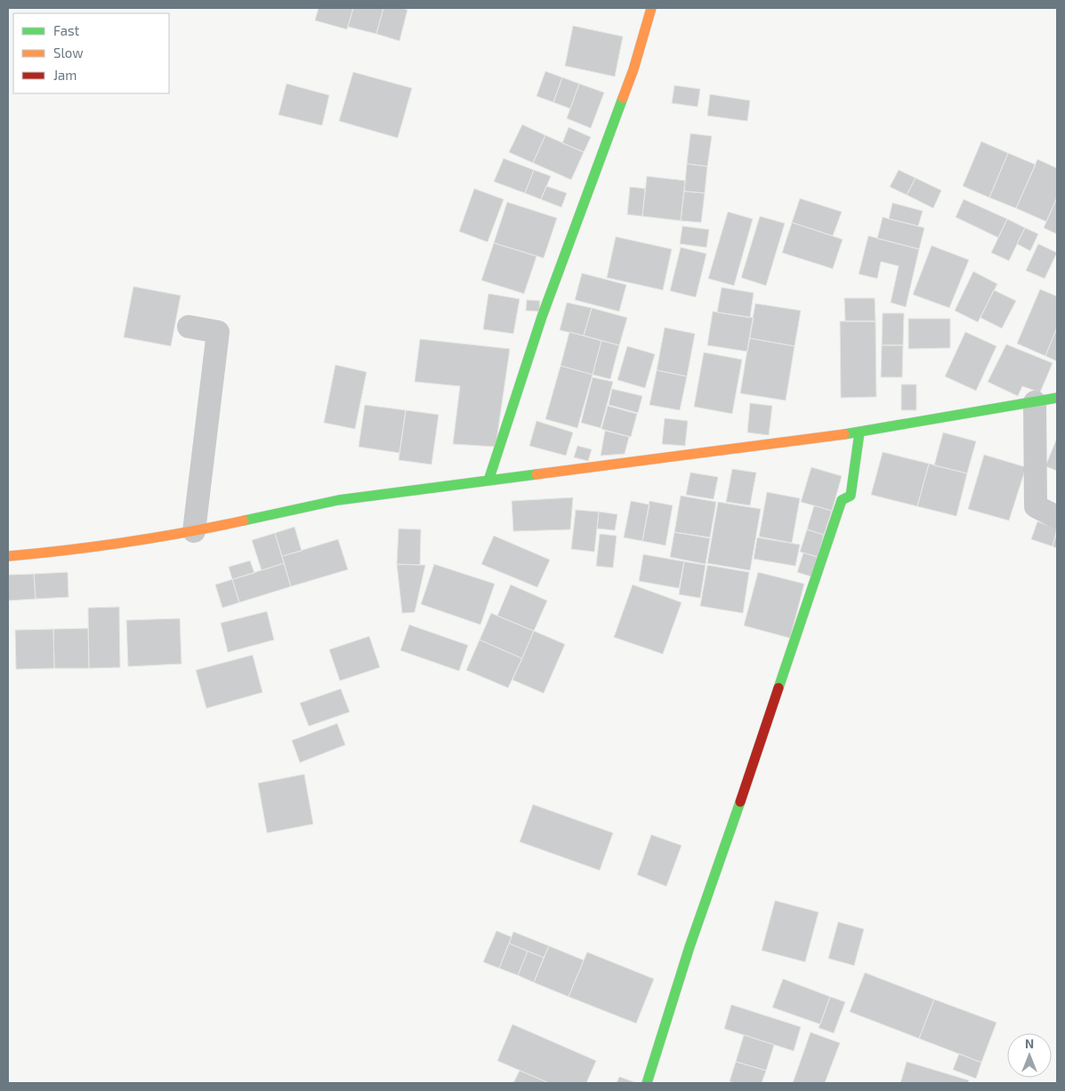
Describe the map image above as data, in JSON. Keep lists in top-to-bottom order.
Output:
{
  "legend": ["Fast", "Slow", "Jam"],
  "north": "top"
}
